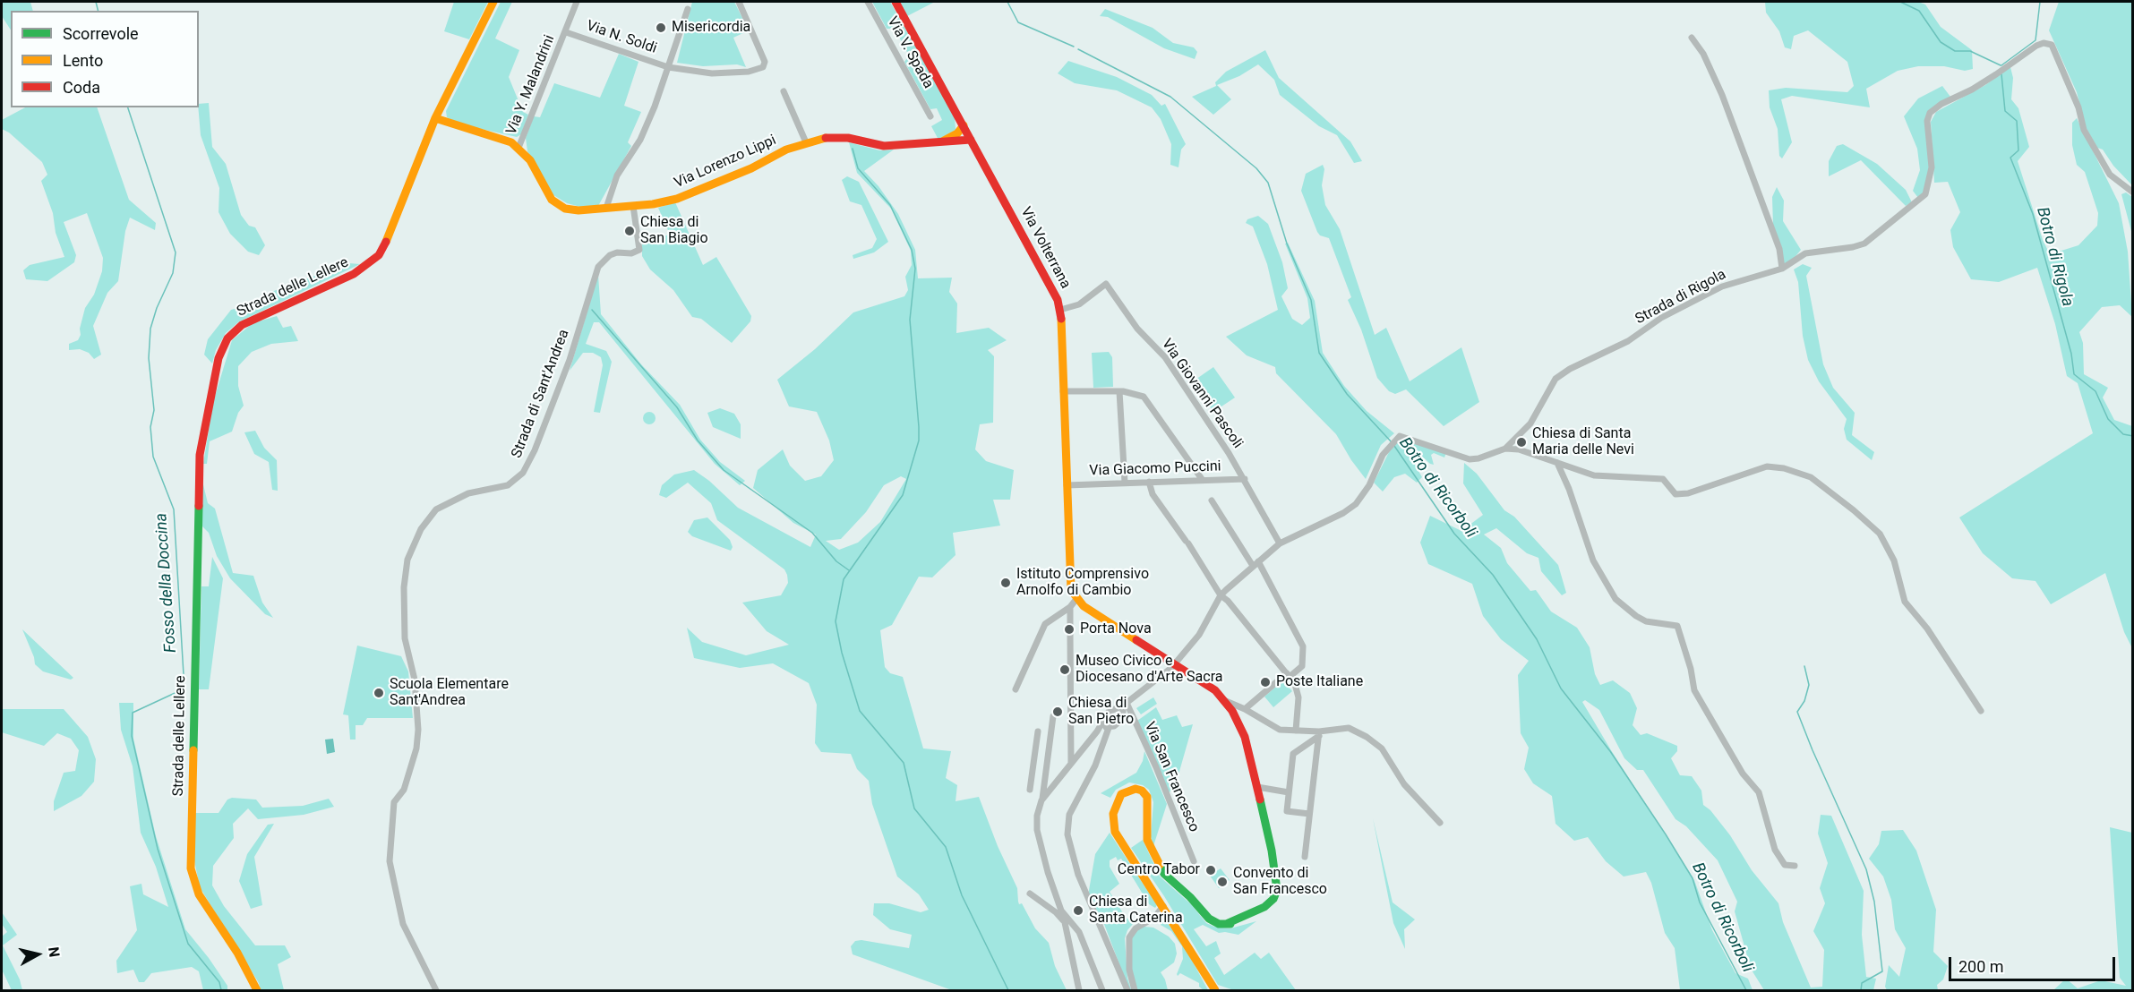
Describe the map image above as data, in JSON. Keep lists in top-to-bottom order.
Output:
{
  "streets": {
    "street": [
      "Via N. Soldi",
      "Via V. Spada",
      "Via Y. Malandrini",
      "Via Lorenzo Lippi",
      "Via Volterrana",
      "Strada delle Lellere",
      "Strada di Rigola",
      "Strada di Sant'Andrea",
      "Via Giovanni Pascoli",
      "Via Giacomo Puccini",
      "Via San Francesco"
    ]
  },
  "crossings": [
    ["Via N. Soldi", "Via Y. Malandrini"],
    ["Via Y. Malandrini", "Via Lorenzo Lippi"],
    ["Via Lorenzo Lippi", "Via Volterrana"],
    ["Via Lorenzo Lippi", "Strada delle Lellere"],
    ["Via Lorenzo Lippi", "Strada di Sant'Andrea"],
    ["Via Volterrana", "Via Giovanni Pascoli"],
    ["Via Volterrana", "Via Giacomo Puccini"],
    ["Via Giovanni Pascoli", "Via Giacomo Puccini"]
  ],
  "water": ["Botro di Rigola", "Botro di Ricorboli", "Fosso della Doccina"],
  "places": [
    "Misericordia",
    "Chiesa di San Biagio",
    "Chiesa di Santa Maria delle Nevi",
    "Istituto Comprensivo Arnolfo di Cambio",
    "Porta Nova",
    "Museo Civico e Diocesano d'Arte Sacra",
    "Poste Italiane",
    "Scuola Elementare Sant'Andrea",
    "Chiesa di San Pietro",
    "Centro Tabor",
    "Convento di San Francesco",
    "Chiesa di Santa Caterina"
  ],
  "legend": ["Scorrevole", "Lento", "Coda"],
  "scale_bar": "200 m",
  "north": "right"
}
